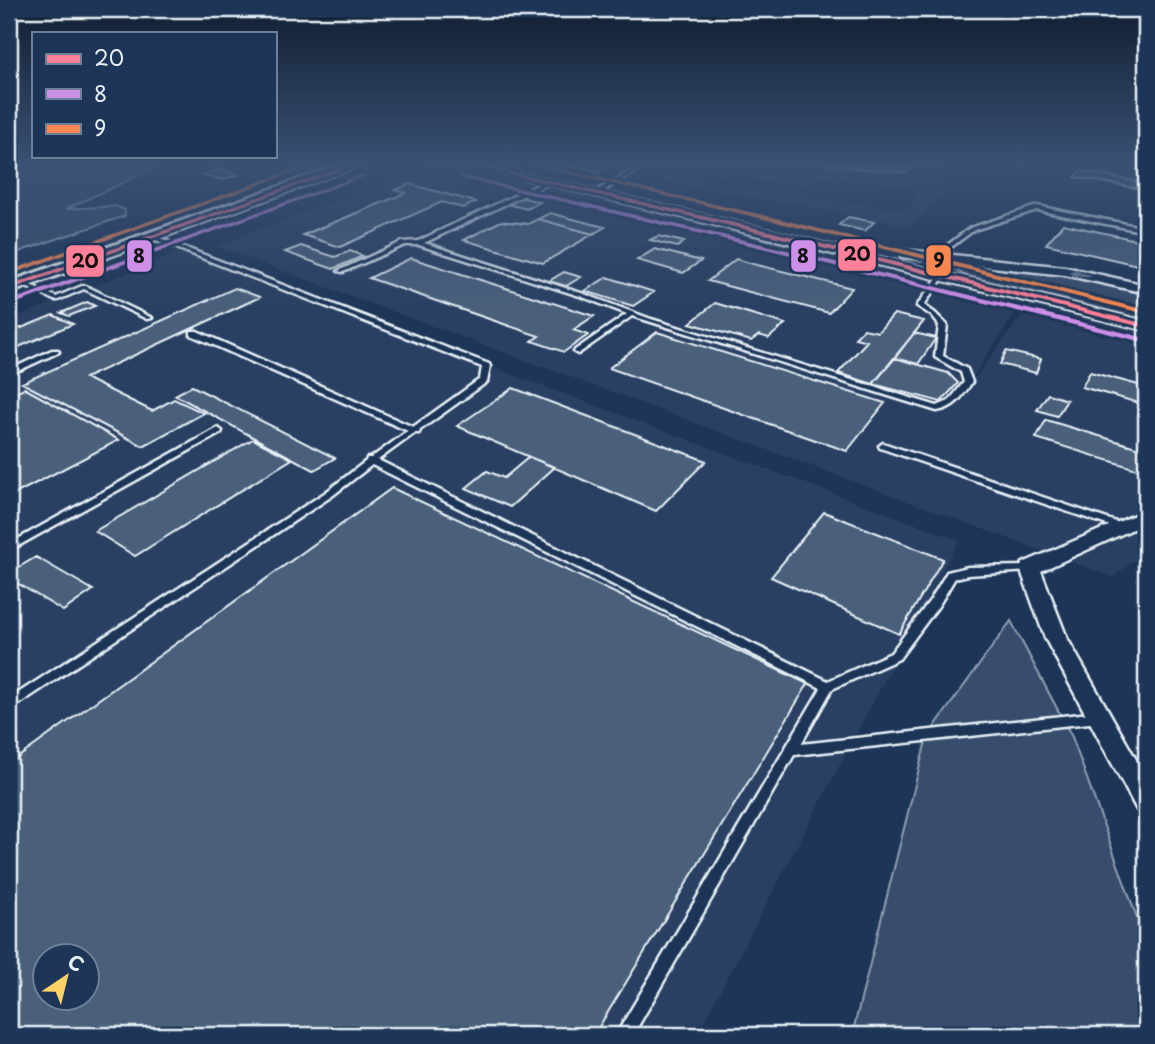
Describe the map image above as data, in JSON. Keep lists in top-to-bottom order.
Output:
{
  "lines": ["transit line 20", "transit line 8", "transit line 9"],
  "legend": ["20", "8", "9"],
  "north": "top right"
}
